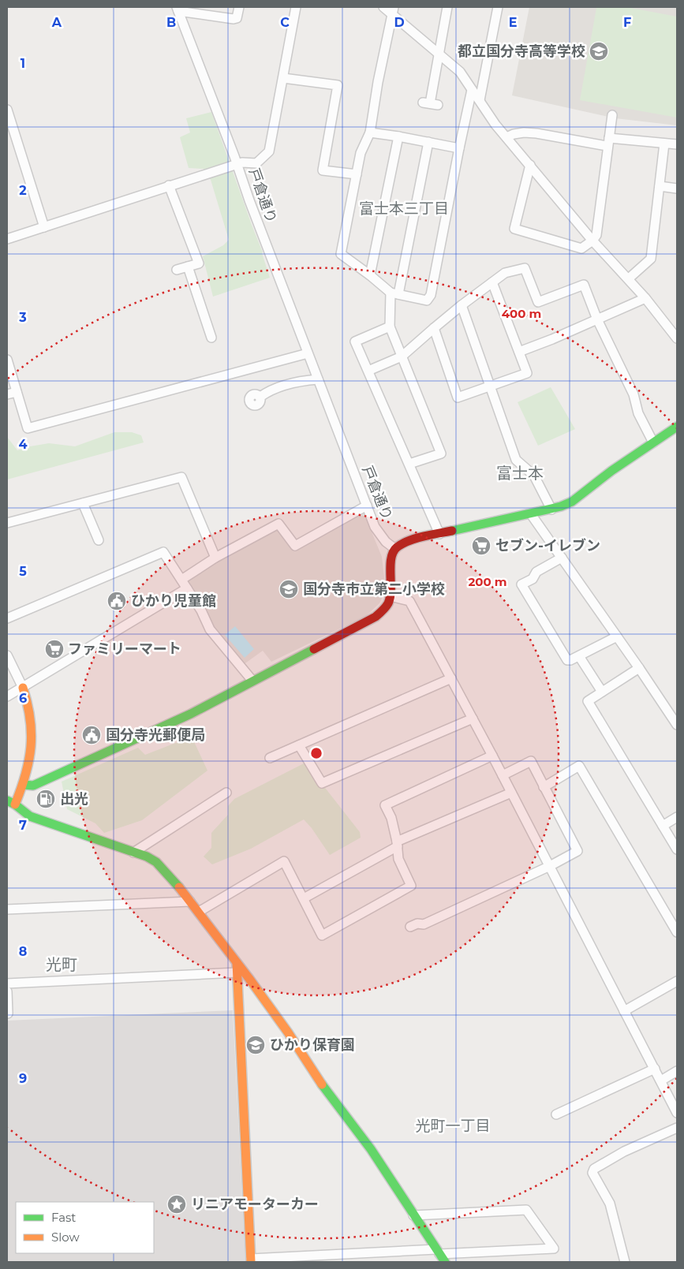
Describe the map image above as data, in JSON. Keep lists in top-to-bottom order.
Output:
{
  "streets": {
    "street": ["戸倉通り"]
  },
  "districts": [
    "富士本三丁目",
    "富士本",
    "光町",
    "光町一丁目"
  ],
  "places": {
    "school or university": ["都立国分寺高等学校", "国分寺市立第二小学校", "ひかり保育園"],
    "supermarket": ["セブン-イレブン", "ファミリーマート"],
    "public building": ["ひかり児童館", "国分寺光郵便局"],
    "fuel station": ["出光"],
    "place": ["リニアモーターカー"]
  },
  "legend": ["Fast", "Slow"],
  "grid": {
    "columns": [
      "A",
      "B",
      "C",
      "D",
      "E",
      "F"
    ],
    "rows": [
      "1",
      "2",
      "3",
      "4",
      "5",
      "6",
      "7",
      "8",
      "9"
    ]
  },
  "rings": ["400 m", "200 m"]
}
